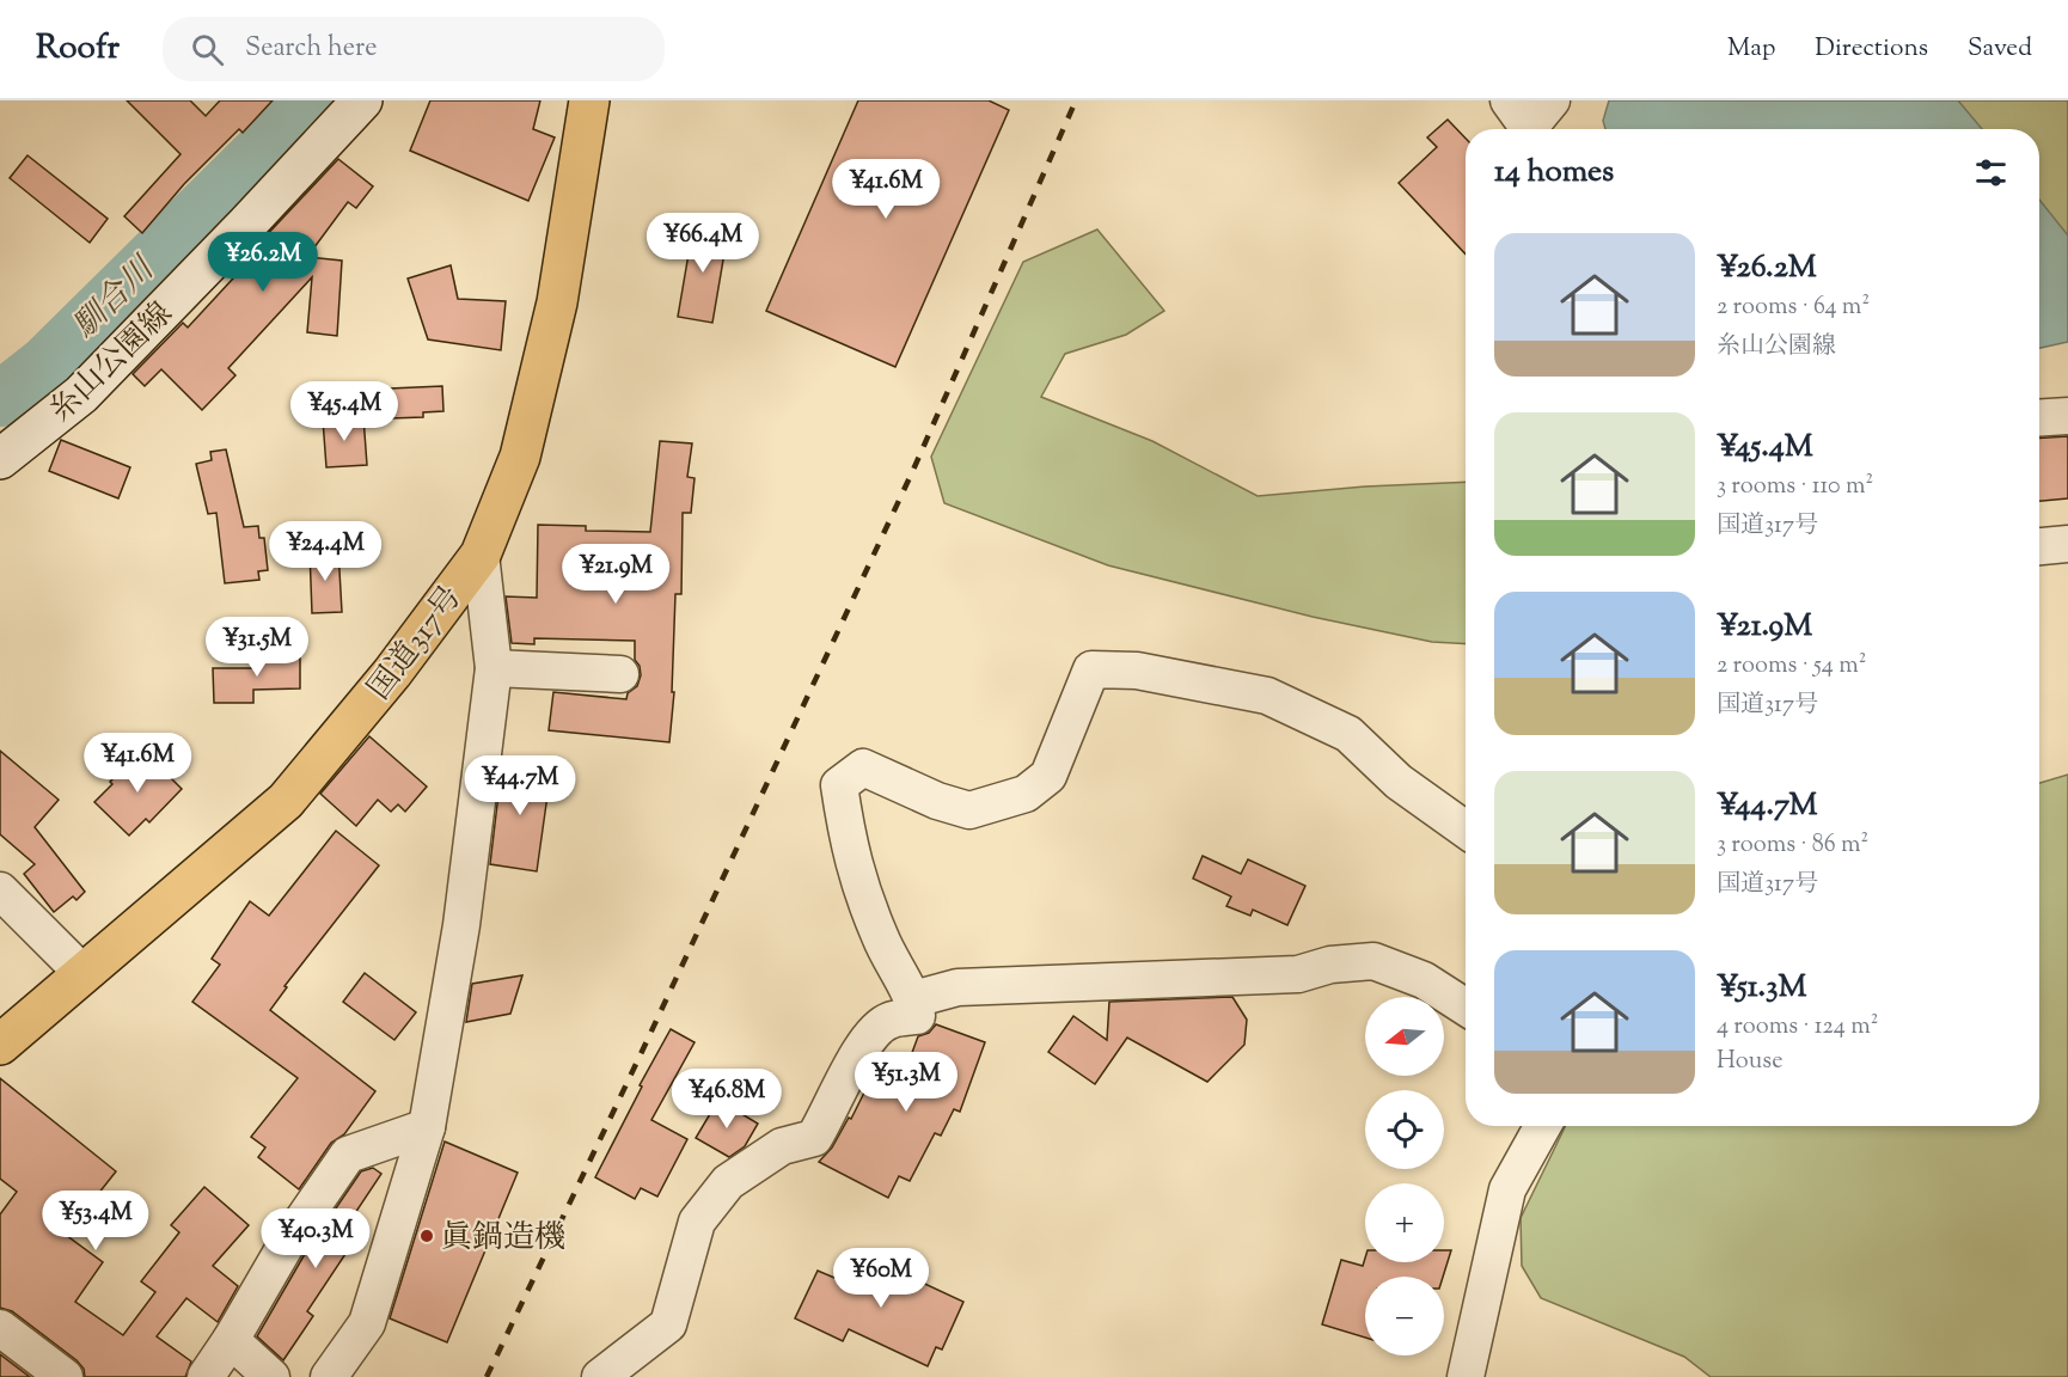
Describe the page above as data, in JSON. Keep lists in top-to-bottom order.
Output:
{
  "streets": {
    "highway": ["国道317号"],
    "main road": ["糸山公園線"]
  },
  "water": ["馴合川"],
  "places": ["眞鍋造機"],
  "north": "left",
  "page": {
    "header": "Roofr",
    "search": "Search here",
    "nav": ["Map", "Directions", "Saved"],
    "heading": "14 homes",
    "price": [
      "¥41.6M",
      "¥66.4M",
      "¥26.2M",
      "¥45.4M",
      "¥24.4M",
      "¥21.9M",
      "¥31.5M",
      "¥41.6M",
      "¥44.7M",
      "¥51.3M",
      "¥46.8M",
      "¥53.4M",
      "¥40.3M",
      "¥60M"
    ],
    "list": [
      {
        "name": "¥26.2M",
        "note": "2 rooms · 64 m² · 糸山公園線"
      },
      {
        "name": "¥45.4M",
        "note": "3 rooms · 110 m² · 国道317号"
      },
      {
        "name": "¥21.9M",
        "note": "2 rooms · 54 m² · 国道317号"
      },
      {
        "name": "¥44.7M",
        "note": "3 rooms · 86 m² · 国道317号"
      },
      {
        "name": "¥51.3M",
        "note": "4 rooms · 124 m² · House"
      }
    ],
    "map_buttons": ["+", "−"]
  }
}
